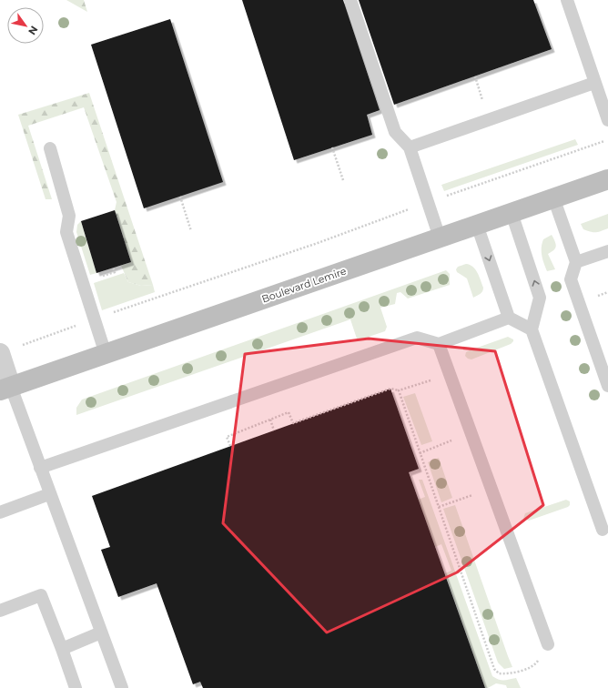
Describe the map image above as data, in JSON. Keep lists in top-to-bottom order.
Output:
{
  "streets": {
    "main road": ["Boulevard Lemire"]
  },
  "north": "bottom right"
}
